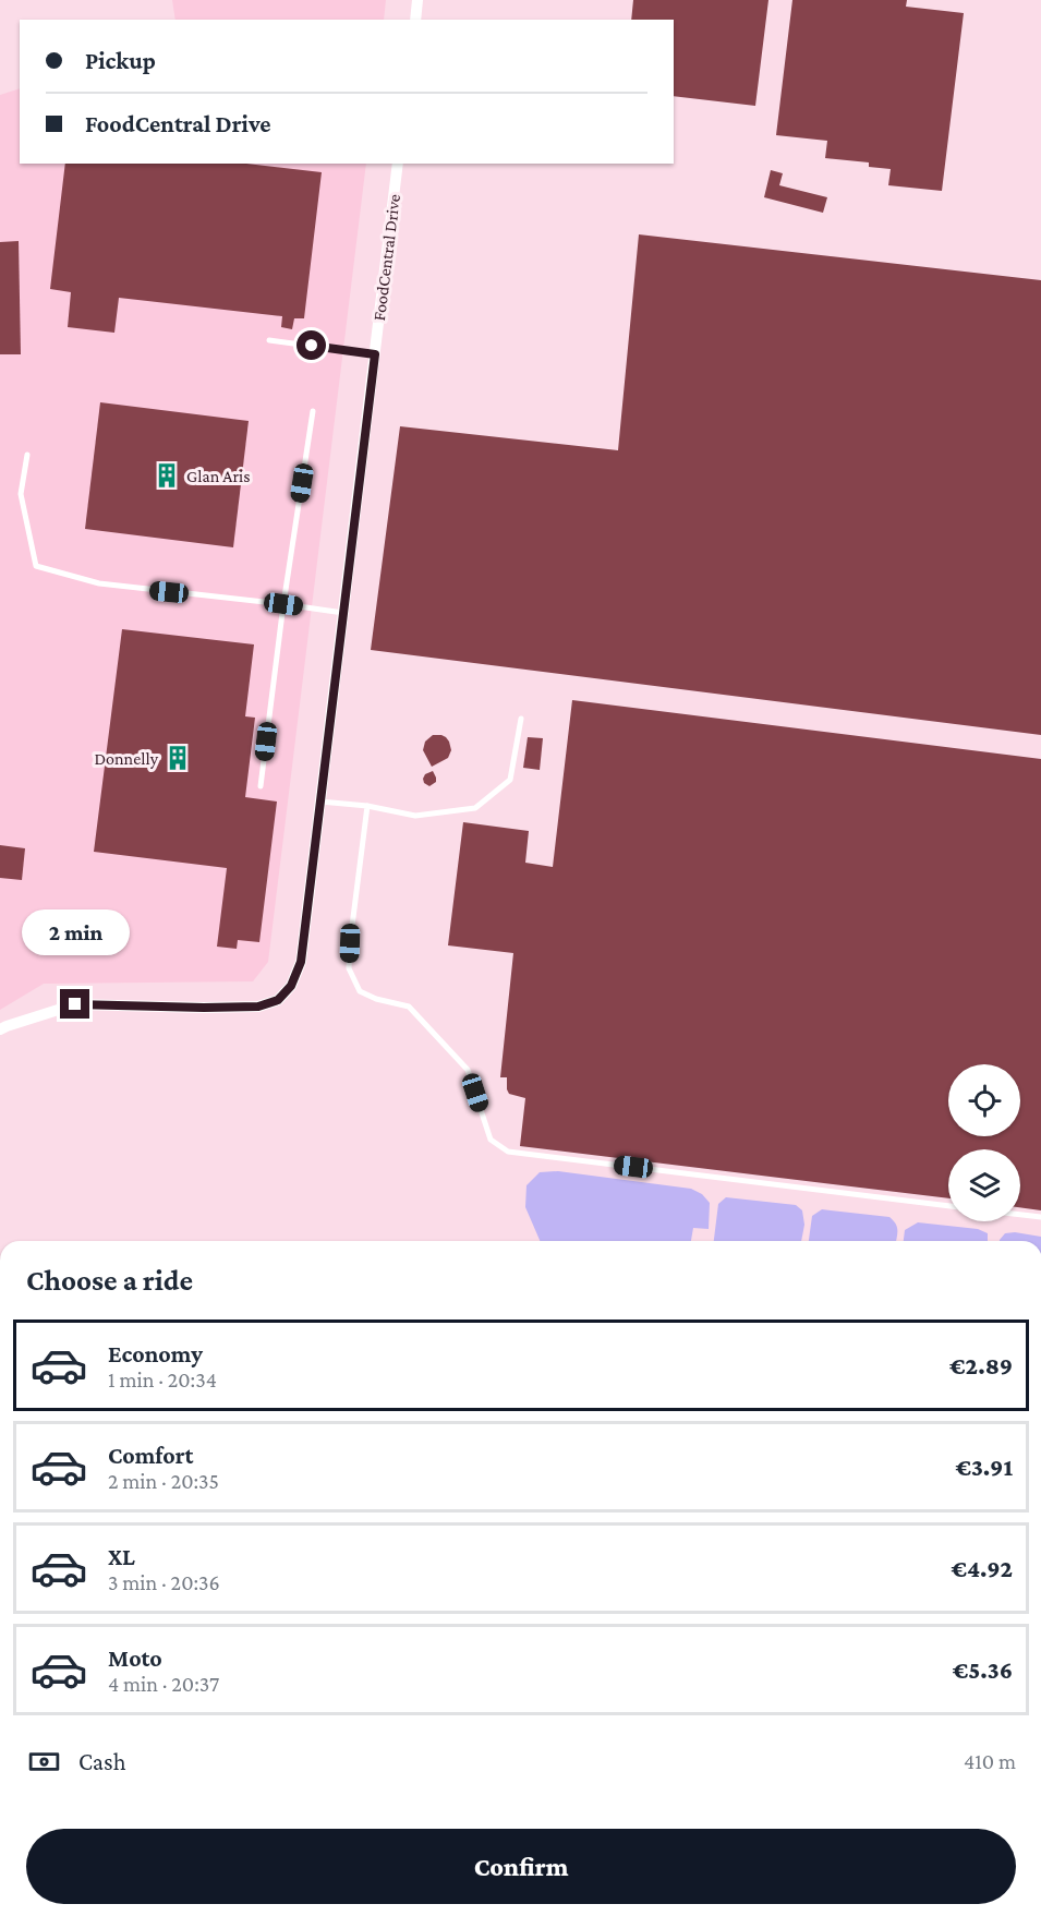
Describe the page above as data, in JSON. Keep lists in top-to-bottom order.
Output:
{
  "streets": {
    "street": ["FoodCentral Drive"]
  },
  "places": {
    "building": ["Glan Aris", "Donnelly"]
  },
  "page": {
    "banner": ["Pickup", "FoodCentral Drive"],
    "bubble": "2 min",
    "heading": "Choose a ride",
    "list": [
      {
        "name": "Economy",
        "note": "1 min · 20:34",
        "value": "€2.89"
      },
      {
        "name": "Comfort",
        "note": "2 min · 20:35",
        "value": "€3.91"
      },
      {
        "name": "XL",
        "note": "3 min · 20:36",
        "value": "€4.92"
      },
      {
        "name": "Moto",
        "note": "4 min · 20:37",
        "value": "€5.36"
      }
    ],
    "pay": ["Cash", "410 m"],
    "buttons": "Confirm"
  }
}
